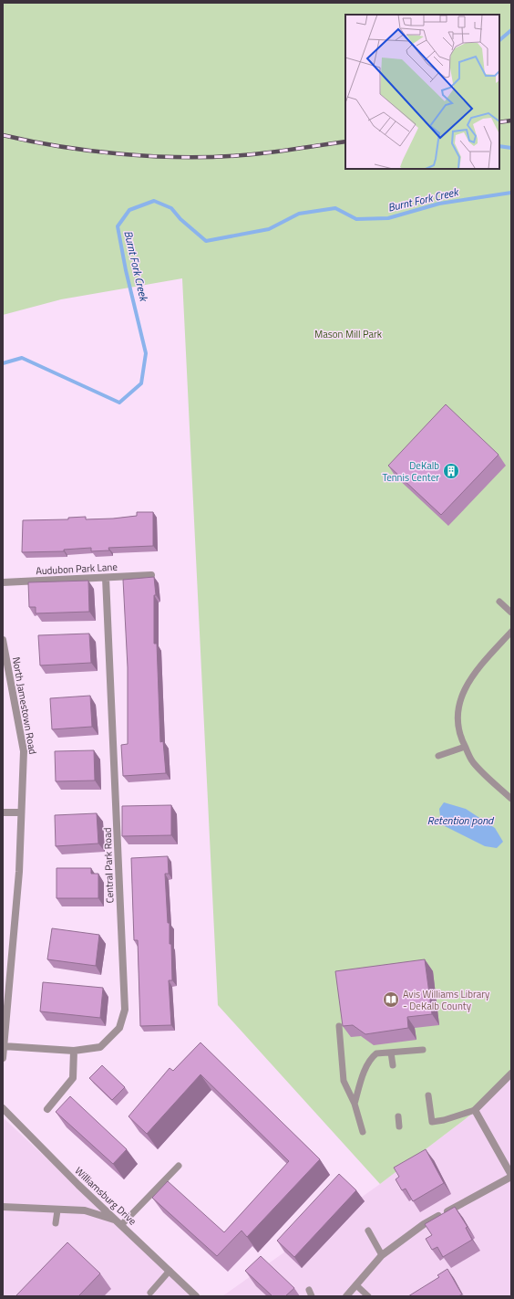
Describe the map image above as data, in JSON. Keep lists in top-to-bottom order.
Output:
{
  "streets": {
    "street": [
      "Audubon Park Lane",
      "North Jamestown Road",
      "Central Park Road",
      "Williamsburg Drive"
    ]
  },
  "crossings": [
    ["Audubon Park Lane", "Central Park Road"],
    ["North Jamestown Road", "Central Park Road"]
  ],
  "water": ["Burnt Fork Creek", "Retention pond"],
  "parks": ["Mason Mill Park"],
  "places": {
    "building": ["DeKalb Tennis Center"],
    "library": ["Avis Williams Library - DeKalb County"]
  }
}
